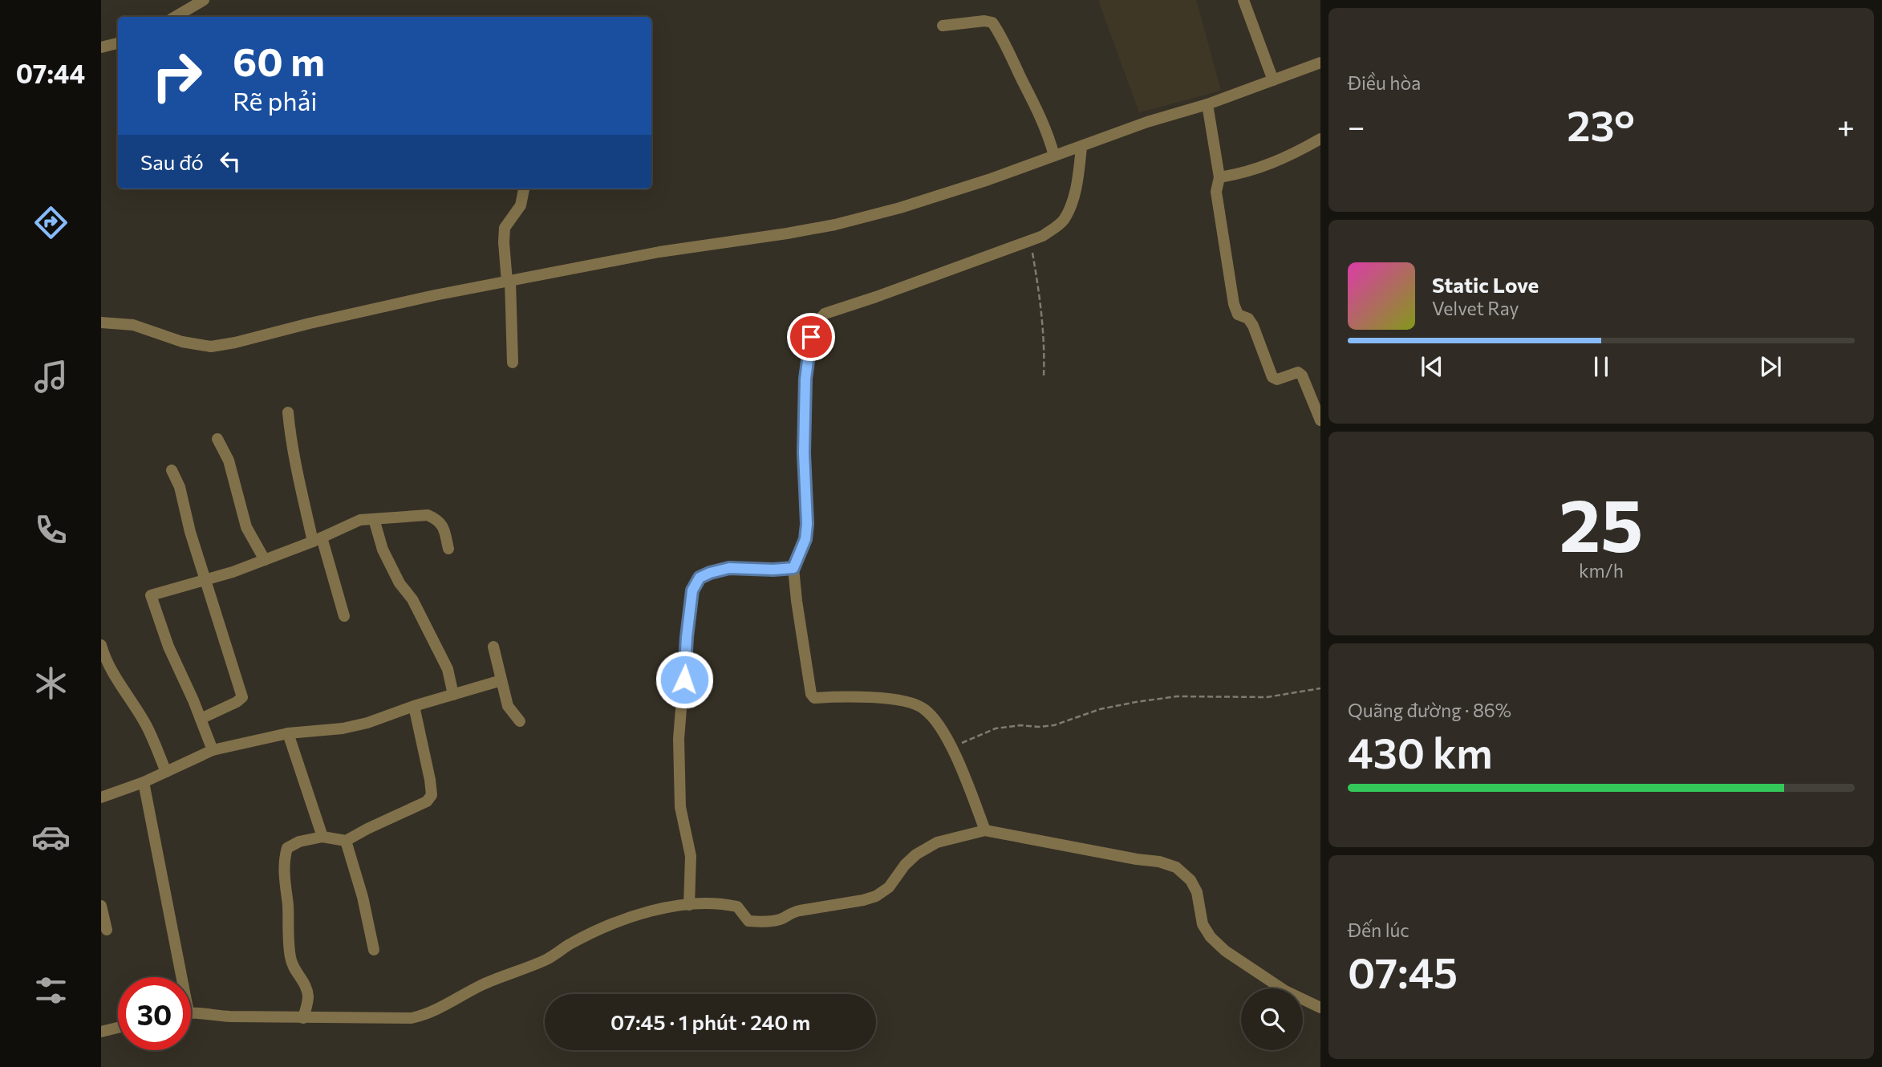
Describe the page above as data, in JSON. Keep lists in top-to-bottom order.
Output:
{
  "page": {
    "tabs": "07:44",
    "tile": [
      "Điều hòa",
      ["25", "km/h"],
      ["Quãng đường · 86%", "430 km"],
      ["Đến lúc", "07:45"]
    ],
    "turn": ["60 m", "Rẽ phải"],
    "heat": ["−", "23°", "+"],
    "then": "Sau đó",
    "song": ["Static Love", "Velvet Ray"],
    "limit": "30",
    "trip": "07:45 · 1 phút · 240 m"
  }
}
